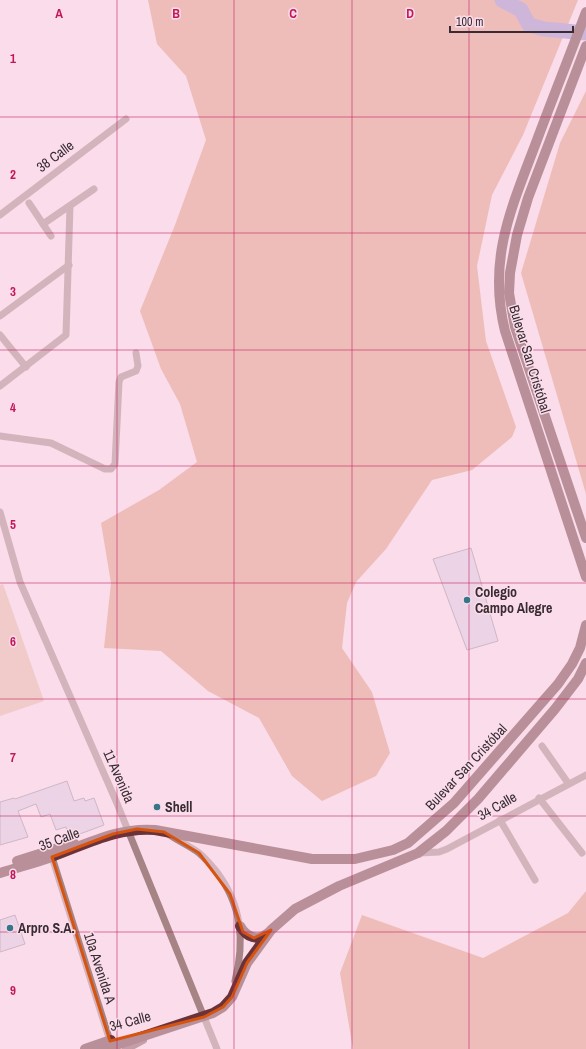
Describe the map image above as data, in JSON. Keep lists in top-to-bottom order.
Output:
{
  "streets": {
    "main road": ["Bulevar San Cristóbal", "34 Calle", "35 Calle"],
    "street": ["38 Calle", "11 Avenida", "10a Avenida A"]
  },
  "crossings": [
    ["Bulevar San Cristóbal", "11 Avenida"],
    ["Bulevar San Cristóbal", "34 Calle"],
    ["Bulevar San Cristóbal", "35 Calle"],
    ["11 Avenida", "34 Calle"],
    ["11 Avenida", "35 Calle"],
    ["34 Calle", "10a Avenida A"],
    ["35 Calle", "10a Avenida A"]
  ],
  "places": ["Colegio Campo Alegre", "Shell", "Arpro S.A."],
  "scale_bar": "100 m",
  "grid": {
    "columns": [
      "A",
      "B",
      "C",
      "D"
    ],
    "rows": [
      "1",
      "2",
      "3",
      "4",
      "5",
      "6",
      "7",
      "8",
      "9"
    ]
  }
}
